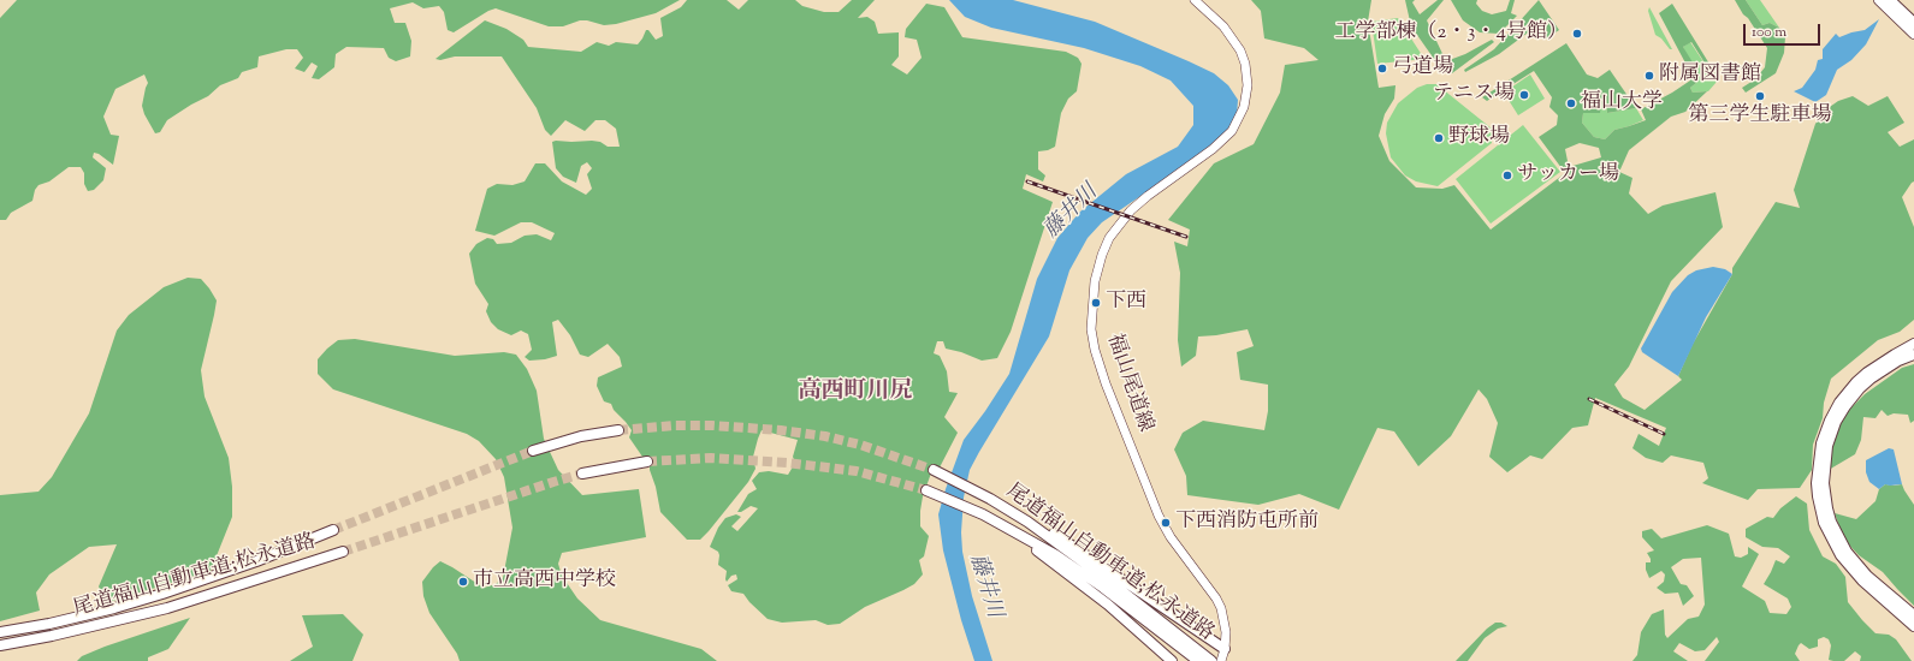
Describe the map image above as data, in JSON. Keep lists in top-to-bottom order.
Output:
{
  "streets": {
    "highway": ["尾道福山自動車道;松永道路"],
    "main road": ["福山尾道線"]
  },
  "districts": ["高西町川尻"],
  "water": ["藤井川"],
  "places": [
    "工学部棟（2・3・4号館）",
    "弓道場",
    "附属図書館",
    "テニス場",
    "第三学生駐車場",
    "福山大学",
    "野球場",
    "サッカー場",
    "下西",
    "下西消防屯所前",
    "市立高西中学校"
  ],
  "scale_bar": "100 m"
}
